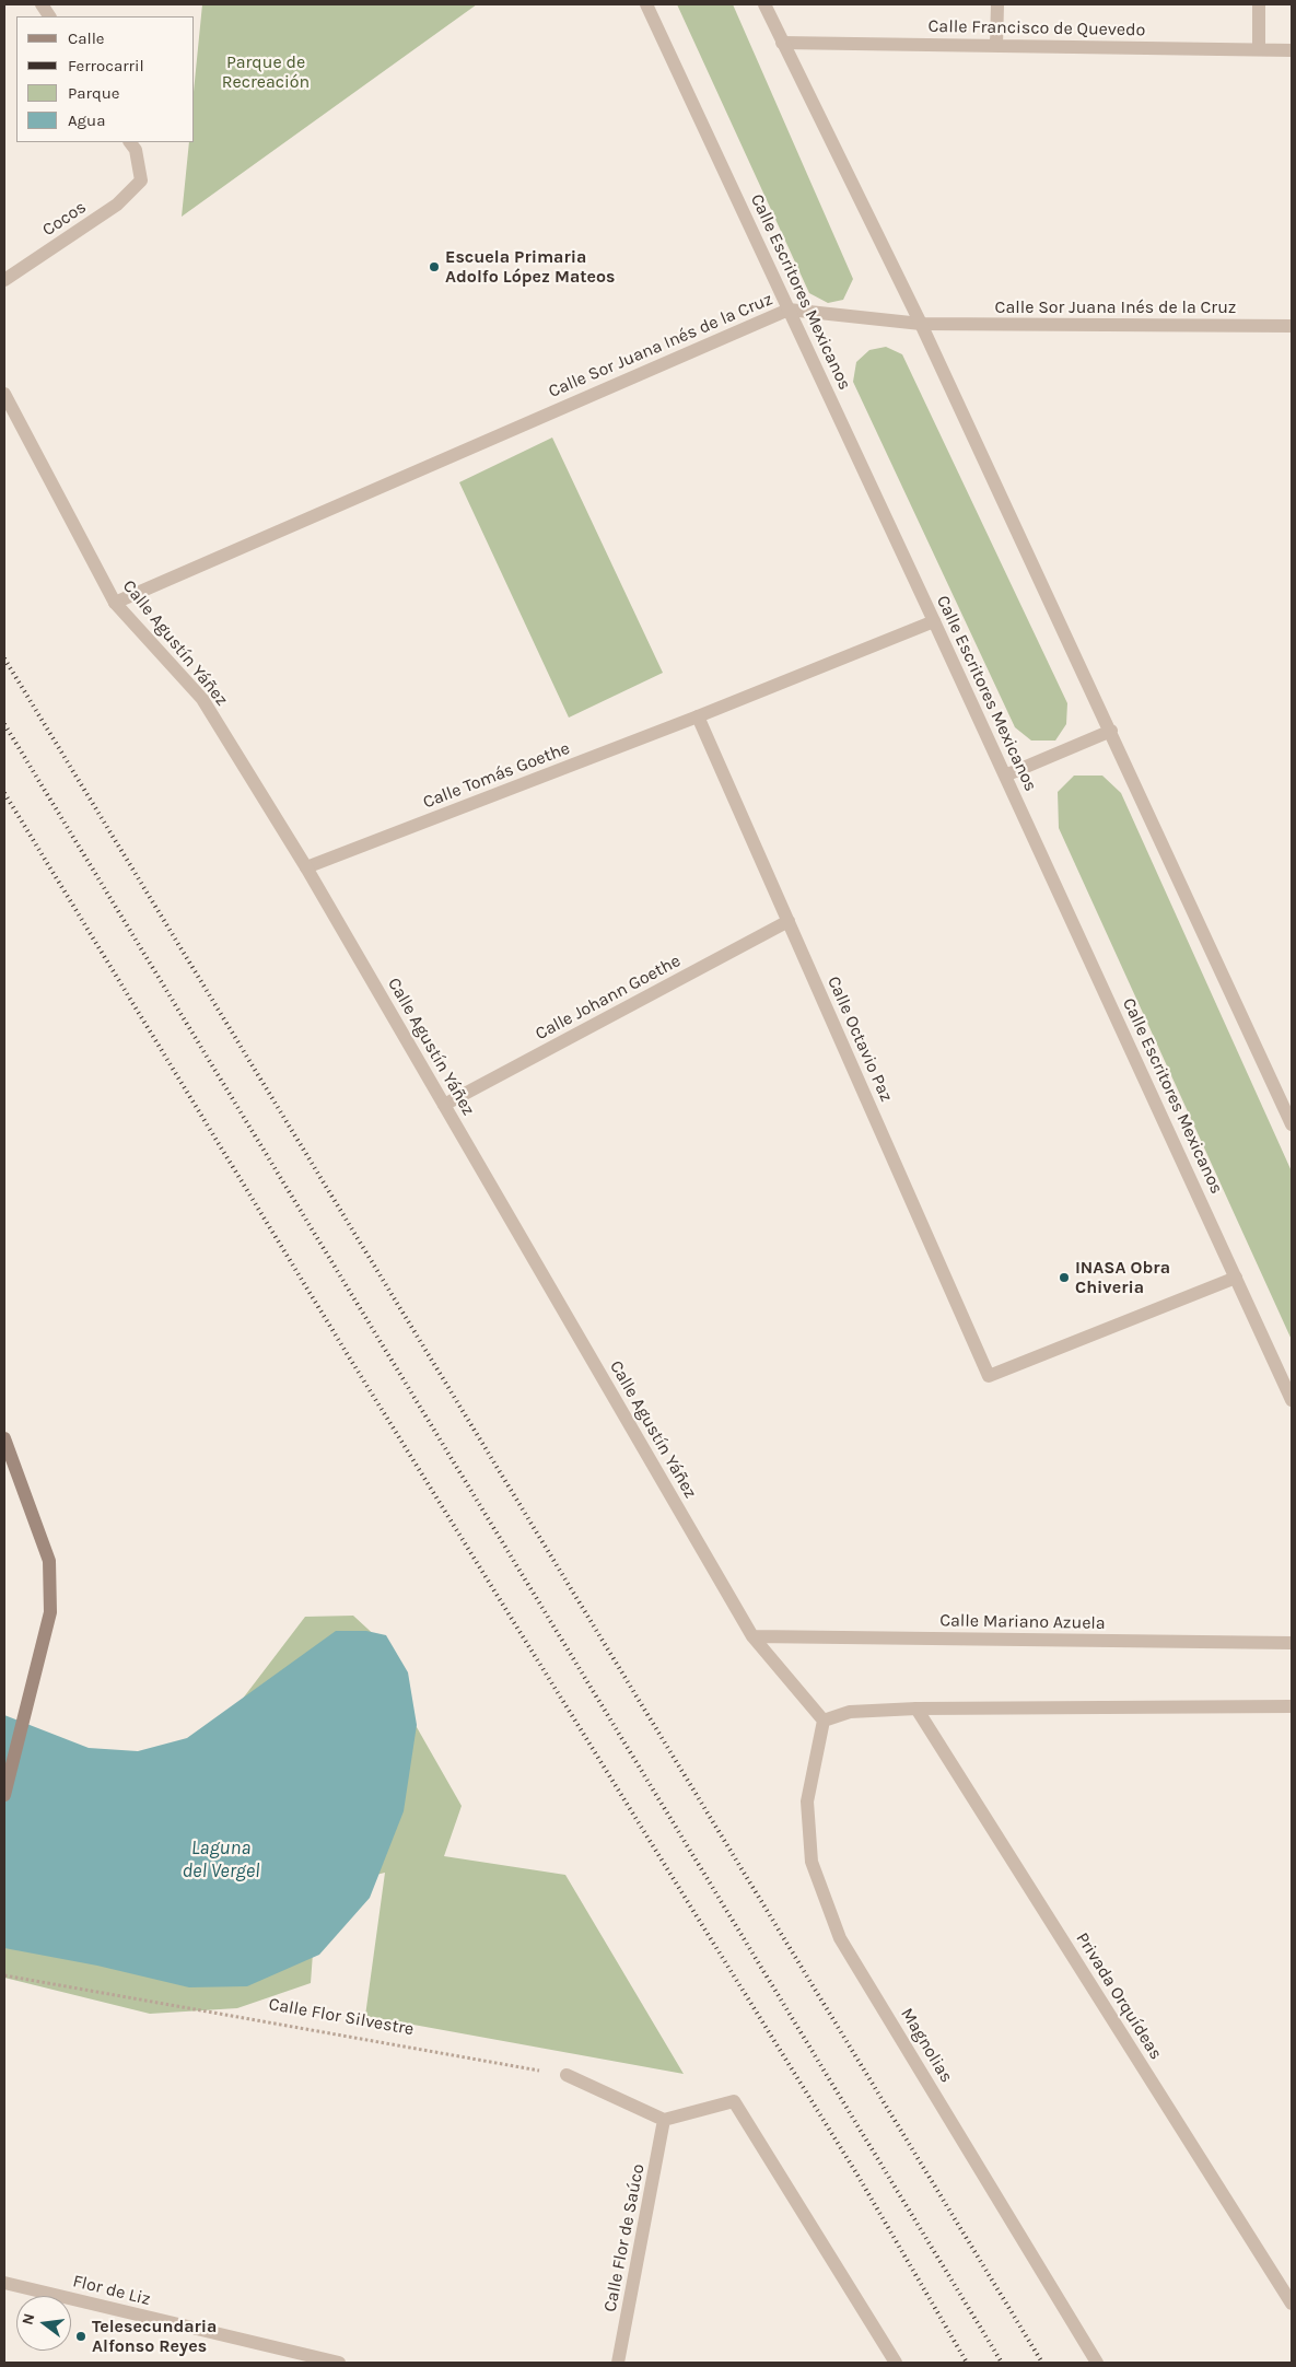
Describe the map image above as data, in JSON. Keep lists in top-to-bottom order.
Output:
{
  "streets": {
    "street": [
      "Calle Francisco de Quevedo",
      "Cocos",
      "Calle Escritores Mexicanos",
      "Calle Sor Juana Inés de la Cruz",
      "Calle Agustín Yáñez",
      "Calle Tomás Goethe",
      "Calle Johann Goethe",
      "Calle Octavio Paz",
      "Calle Mariano Azuela",
      "Privada Orquídeas",
      "Magnolias",
      "Calle Flor de Saúco",
      "Flor de Liz"
    ],
    "path": ["Calle Flor Silvestre"]
  },
  "crossings": [
    ["Calle Escritores Mexicanos", "Calle Sor Juana Inés de la Cruz"],
    ["Calle Escritores Mexicanos", "Calle Octavio Paz"],
    ["Calle Sor Juana Inés de la Cruz", "Calle Agustín Yáñez"],
    ["Calle Agustín Yáñez", "Calle Tomás Goethe"],
    ["Calle Agustín Yáñez", "Calle Johann Goethe"],
    ["Calle Agustín Yáñez", "Calle Mariano Azuela"],
    ["Calle Agustín Yáñez", "Magnolias"],
    ["Calle Tomás Goethe", "Calle Octavio Paz"],
    ["Calle Johann Goethe", "Calle Octavio Paz"]
  ],
  "water": ["Laguna del Vergel"],
  "parks": ["Parque de Recreación"],
  "places": ["Escuela Primaria Adolfo López Mateos", "INASA Obra Chiveria", "Telesecundaria Alfonso Reyes"],
  "legend": [
    "Calle",
    "Ferrocarril",
    "Parque",
    "Agua"
  ],
  "north": "left"
}
